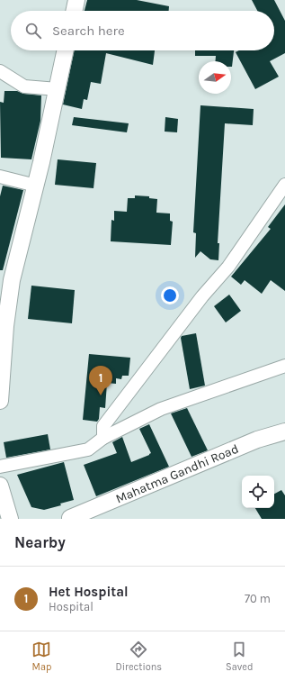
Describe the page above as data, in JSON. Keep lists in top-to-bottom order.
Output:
{
  "streets": {
    "street": ["Mahatma Gandhi Road"]
  },
  "north": "right",
  "page": {
    "search": "Search here",
    "pins": "1",
    "heading": "Nearby",
    "list": [
      {
        "mark": "1",
        "name": "Het Hospital",
        "note": "Hospital",
        "value": "70 m"
      }
    ],
    "nav": ["Map", "Directions", "Saved"]
  }
}
